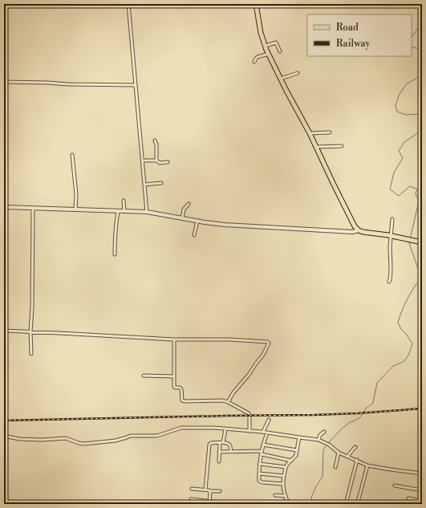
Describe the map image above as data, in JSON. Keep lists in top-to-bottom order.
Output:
{
  "legend": ["Road", "Railway"]
}
